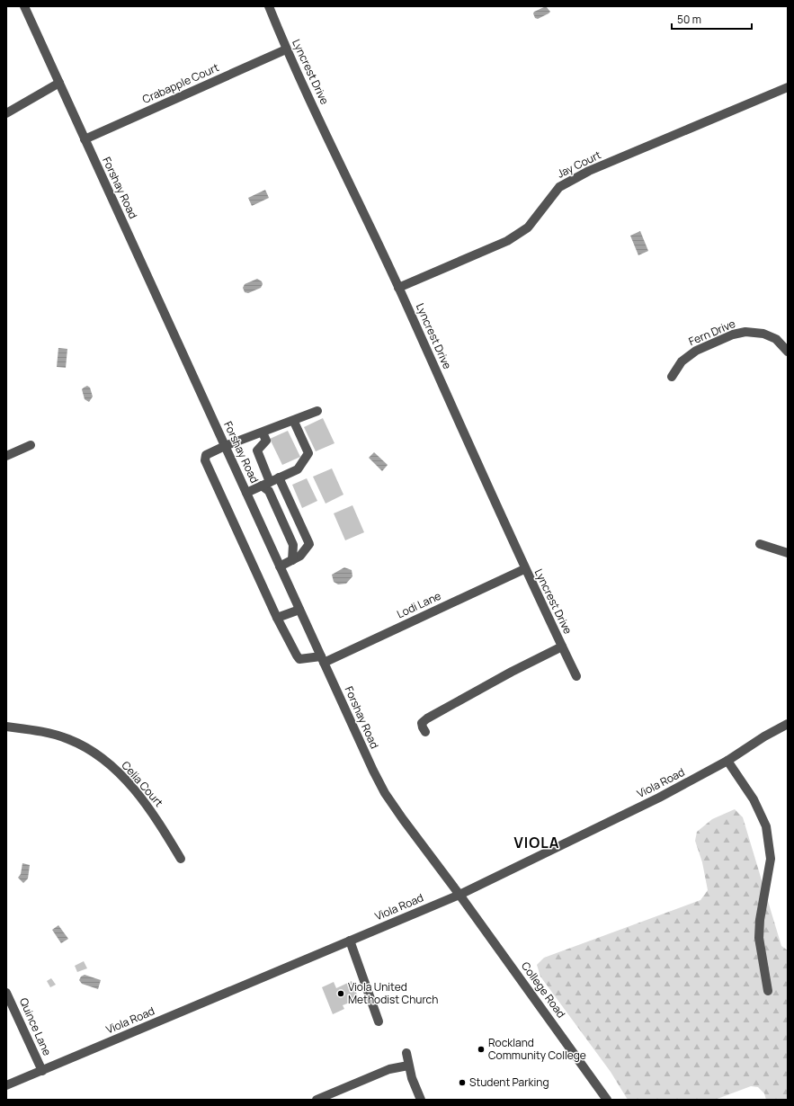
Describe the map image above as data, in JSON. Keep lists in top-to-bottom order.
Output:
{
  "streets": {
    "street": [
      "Lyncrest Drive",
      "Crabapple Court",
      "Jay Court",
      "Forshay Road",
      "Fern Drive",
      "Lodi Lane",
      "Viola Road",
      "Celia Court",
      "College Road",
      "Quince Lane"
    ]
  },
  "crossings": [
    ["Lyncrest Drive", "Crabapple Court"],
    ["Lyncrest Drive", "Jay Court"],
    ["Lyncrest Drive", "Lodi Lane"],
    ["Crabapple Court", "Forshay Road"],
    ["Forshay Road", "Lodi Lane"],
    ["Forshay Road", "Viola Road"],
    ["Forshay Road", "College Road"],
    ["Viola Road", "College Road"],
    ["Viola Road", "Quince Lane"]
  ],
  "districts": ["VIOLA"],
  "places": ["Viola United Methodist Church", "Rockland Community College", "Student Parking"],
  "scale_bar": "50 m"
}
